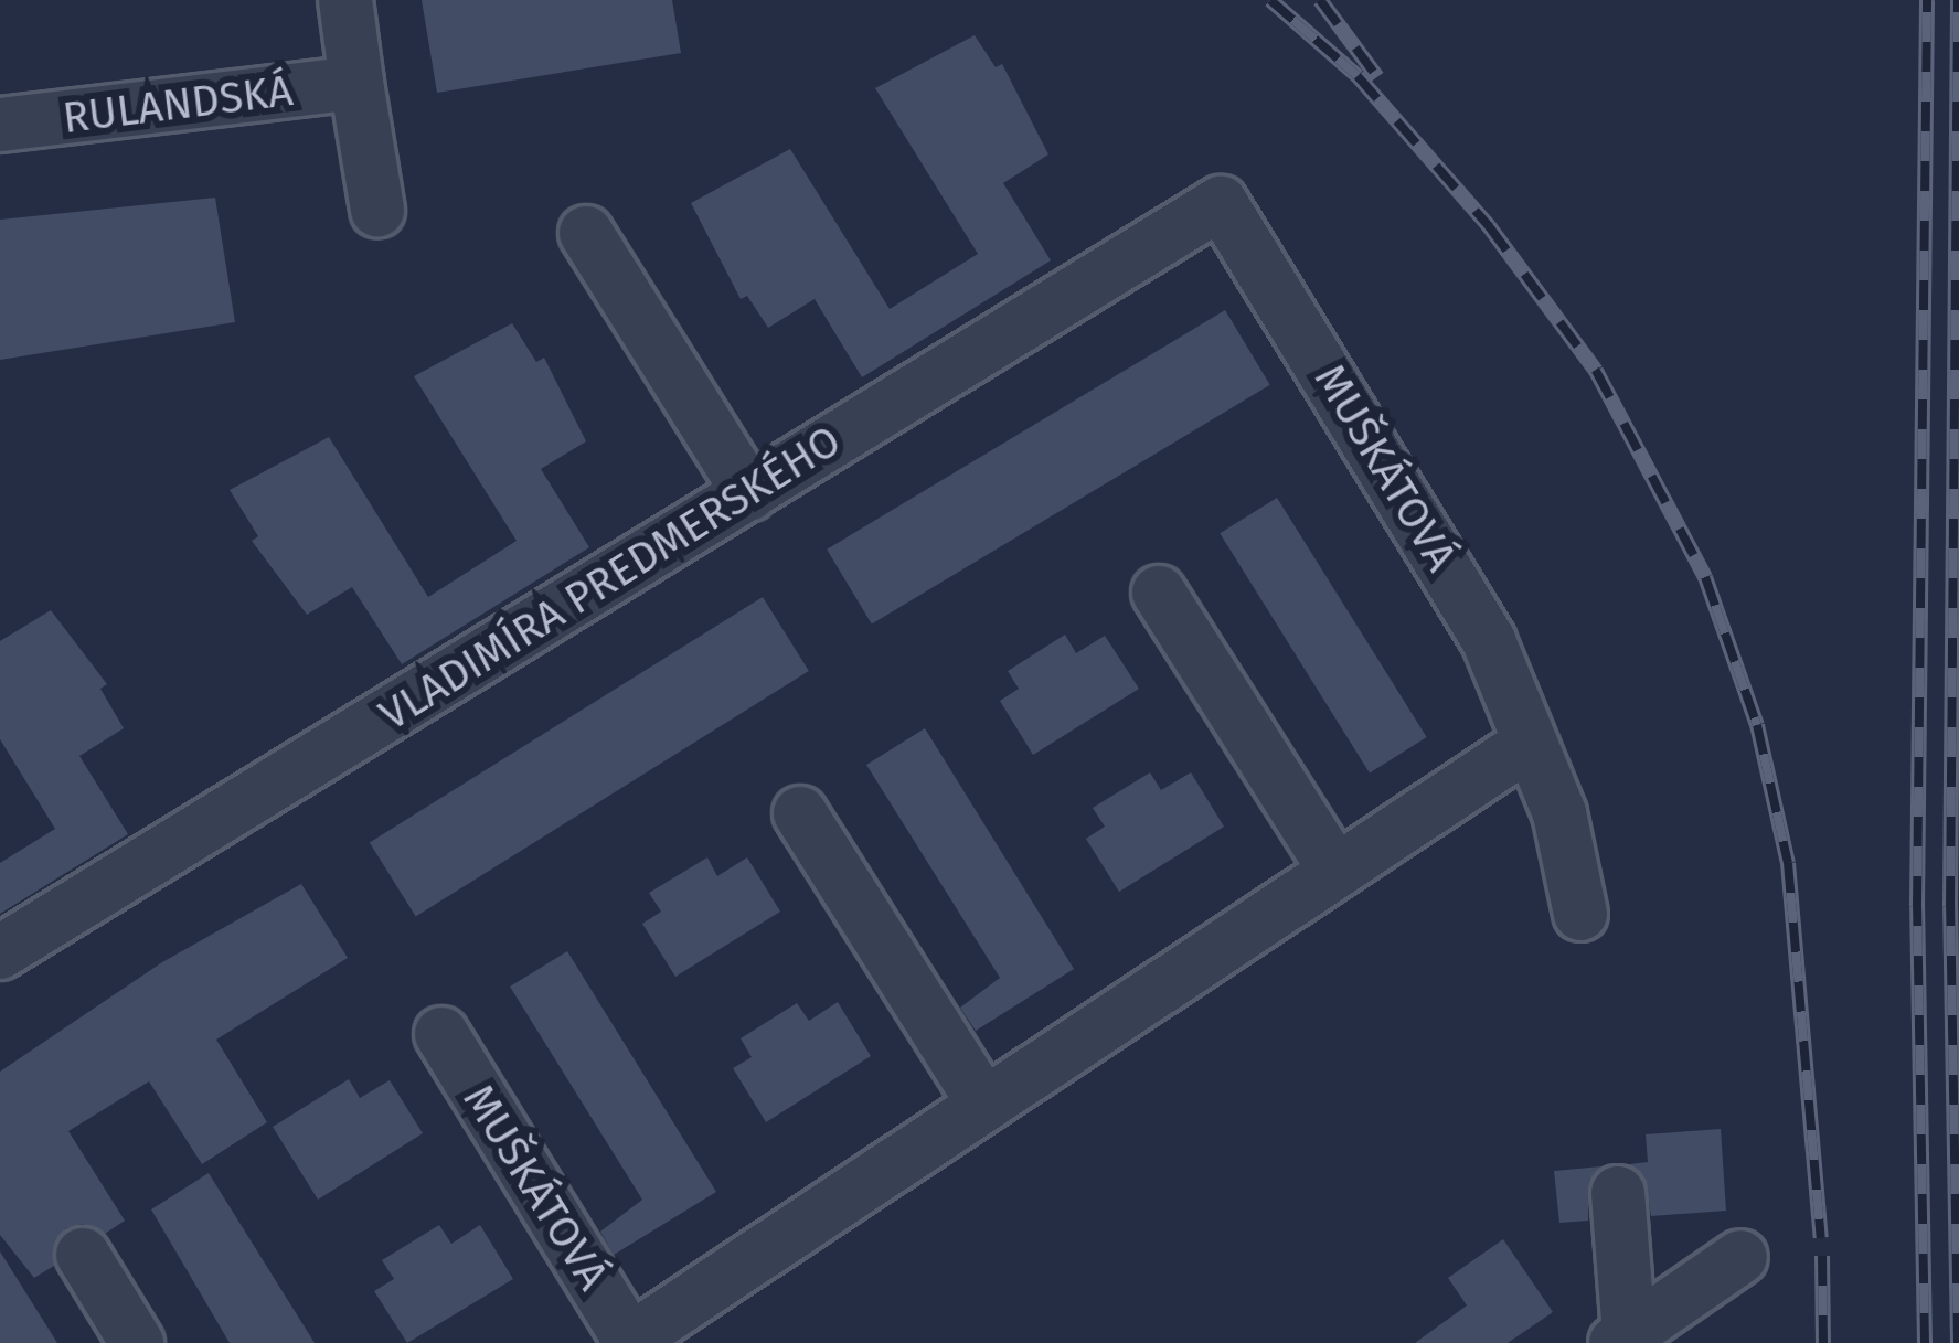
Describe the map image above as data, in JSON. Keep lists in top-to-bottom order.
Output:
{
  "streets": {
    "street": ["RULANDSKÁ", "MUŠKÁTOVÁ", "VLADIMÍRA PREDMERSKÉHO"]
  },
  "crossings": [
    ["MUŠKÁTOVÁ", "VLADIMÍRA PREDMERSKÉHO"]
  ]
}
